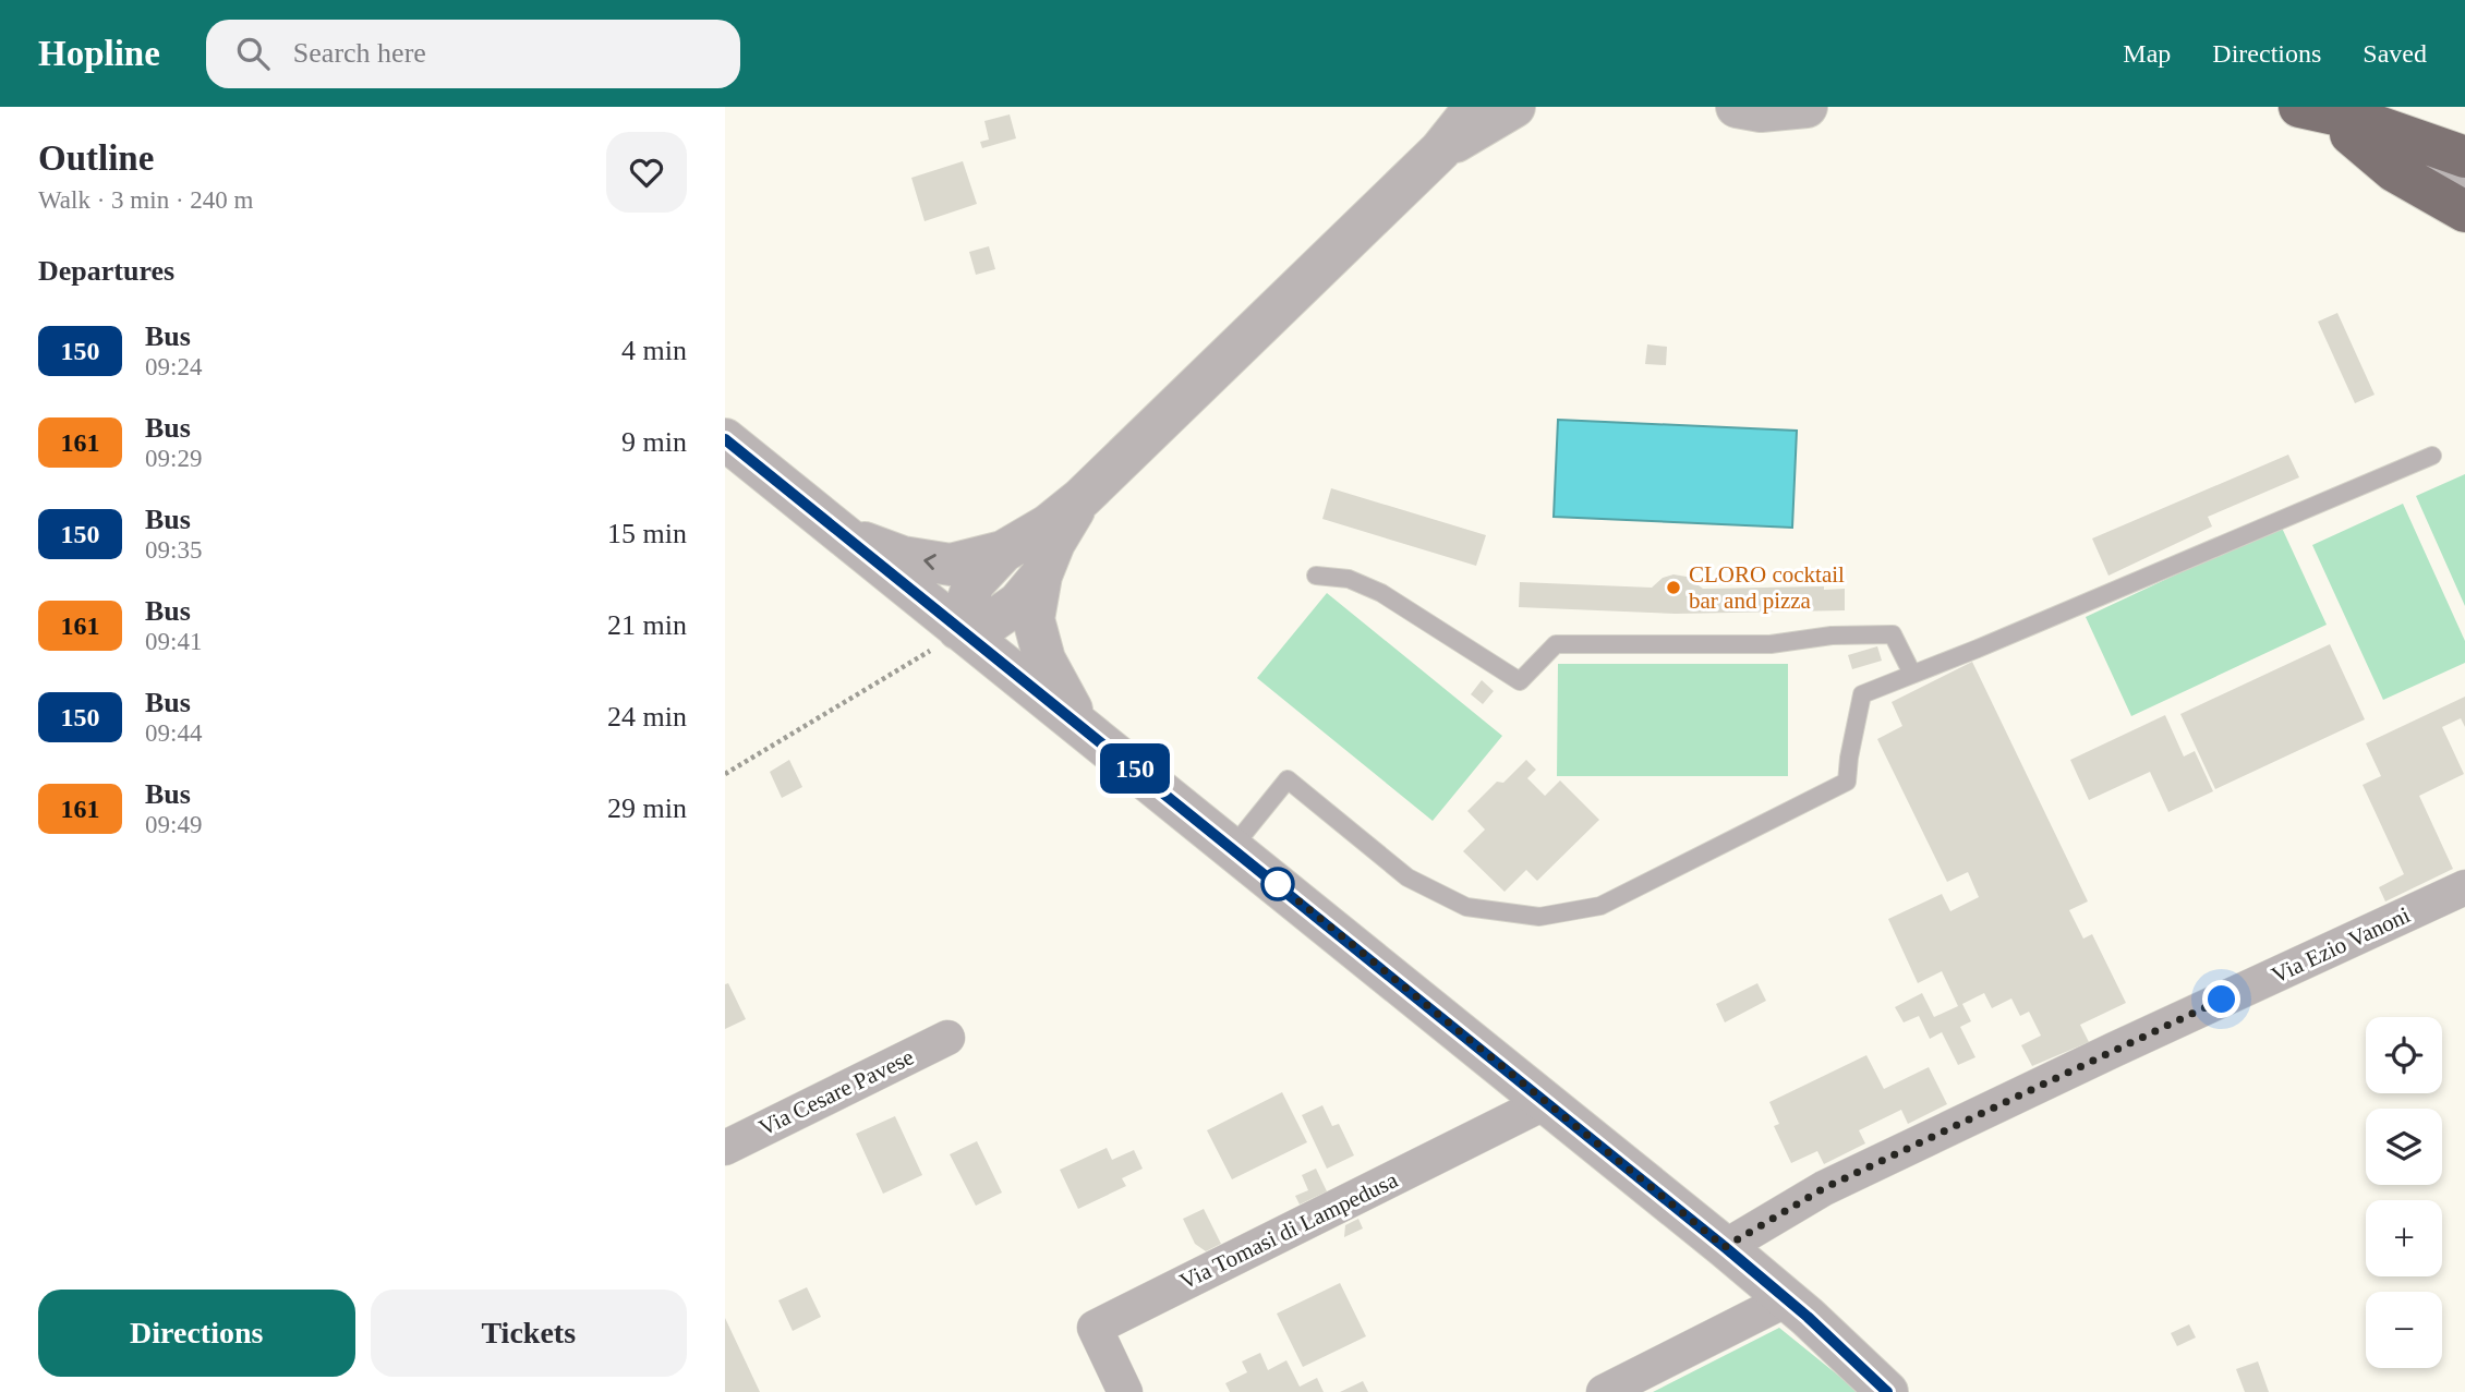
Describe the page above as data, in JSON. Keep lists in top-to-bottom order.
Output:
{
  "streets": {
    "street": ["Via Ezio Vanoni", "Via Cesare Pavese", "Via Tomasi di Lampedusa"]
  },
  "places": ["CLORO cocktail bar and pizza"],
  "lines": ["bus line 150"],
  "page": {
    "header": "Hopline",
    "search": "Search here",
    "nav": ["Map", "Directions", "Saved"],
    "heading": [
      ["Outline", "Walk · 3 min · 240 m"],
      "Departures"
    ],
    "on_map": "150",
    "list": [
      {
        "mark": "150",
        "name": "Bus",
        "note": "09:24",
        "value": "4 min"
      },
      {
        "mark": "161",
        "name": "Bus",
        "note": "09:29",
        "value": "9 min"
      },
      {
        "mark": "150",
        "name": "Bus",
        "note": "09:35",
        "value": "15 min"
      },
      {
        "mark": "161",
        "name": "Bus",
        "note": "09:41",
        "value": "21 min"
      },
      {
        "mark": "150",
        "name": "Bus",
        "note": "09:44",
        "value": "24 min"
      },
      {
        "mark": "161",
        "name": "Bus",
        "note": "09:49",
        "value": "29 min"
      }
    ],
    "map_buttons": ["+", "−"],
    "buttons": ["Directions", "Tickets"]
  }
}
